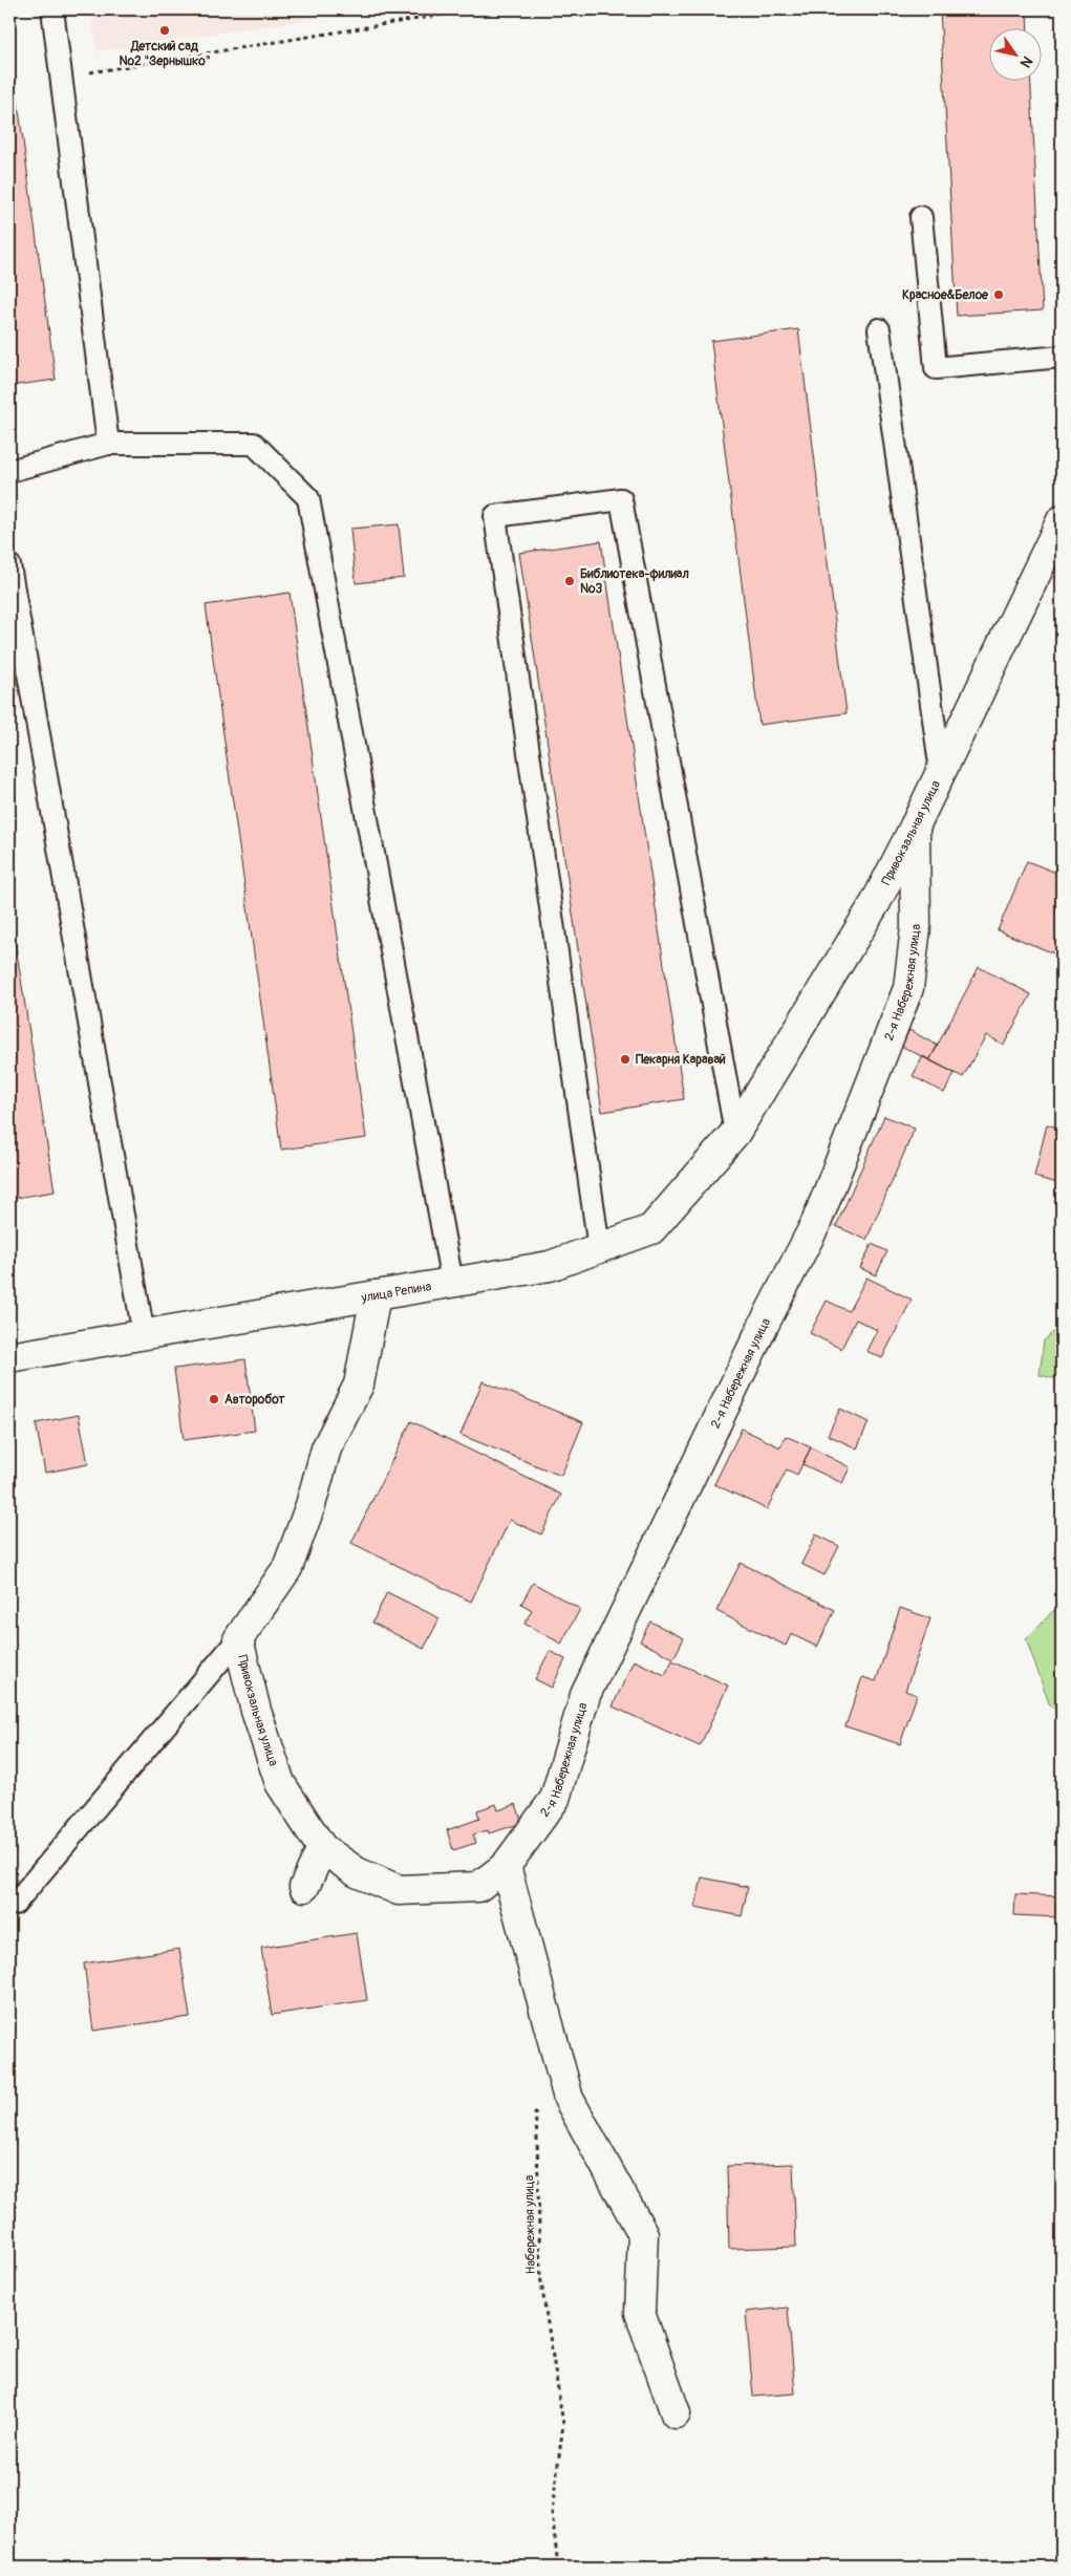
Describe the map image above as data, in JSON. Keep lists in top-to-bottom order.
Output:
{
  "streets": {
    "street": ["Привокзальная улица", "2-я Набережная улица", "улица Репина"],
    "path": ["Набережная улица"]
  },
  "crossings": [
    ["Привокзальная улица", "2-я Набережная улица"],
    ["Привокзальная улица", "улица Репина"]
  ],
  "places": [
    "Детский сад №2 \"Зернышко\"",
    "Красное&Белое",
    "Библиотека-филиал №3",
    "Пекарня Каравай",
    "Авторобот"
  ],
  "north": "bottom right"
}
